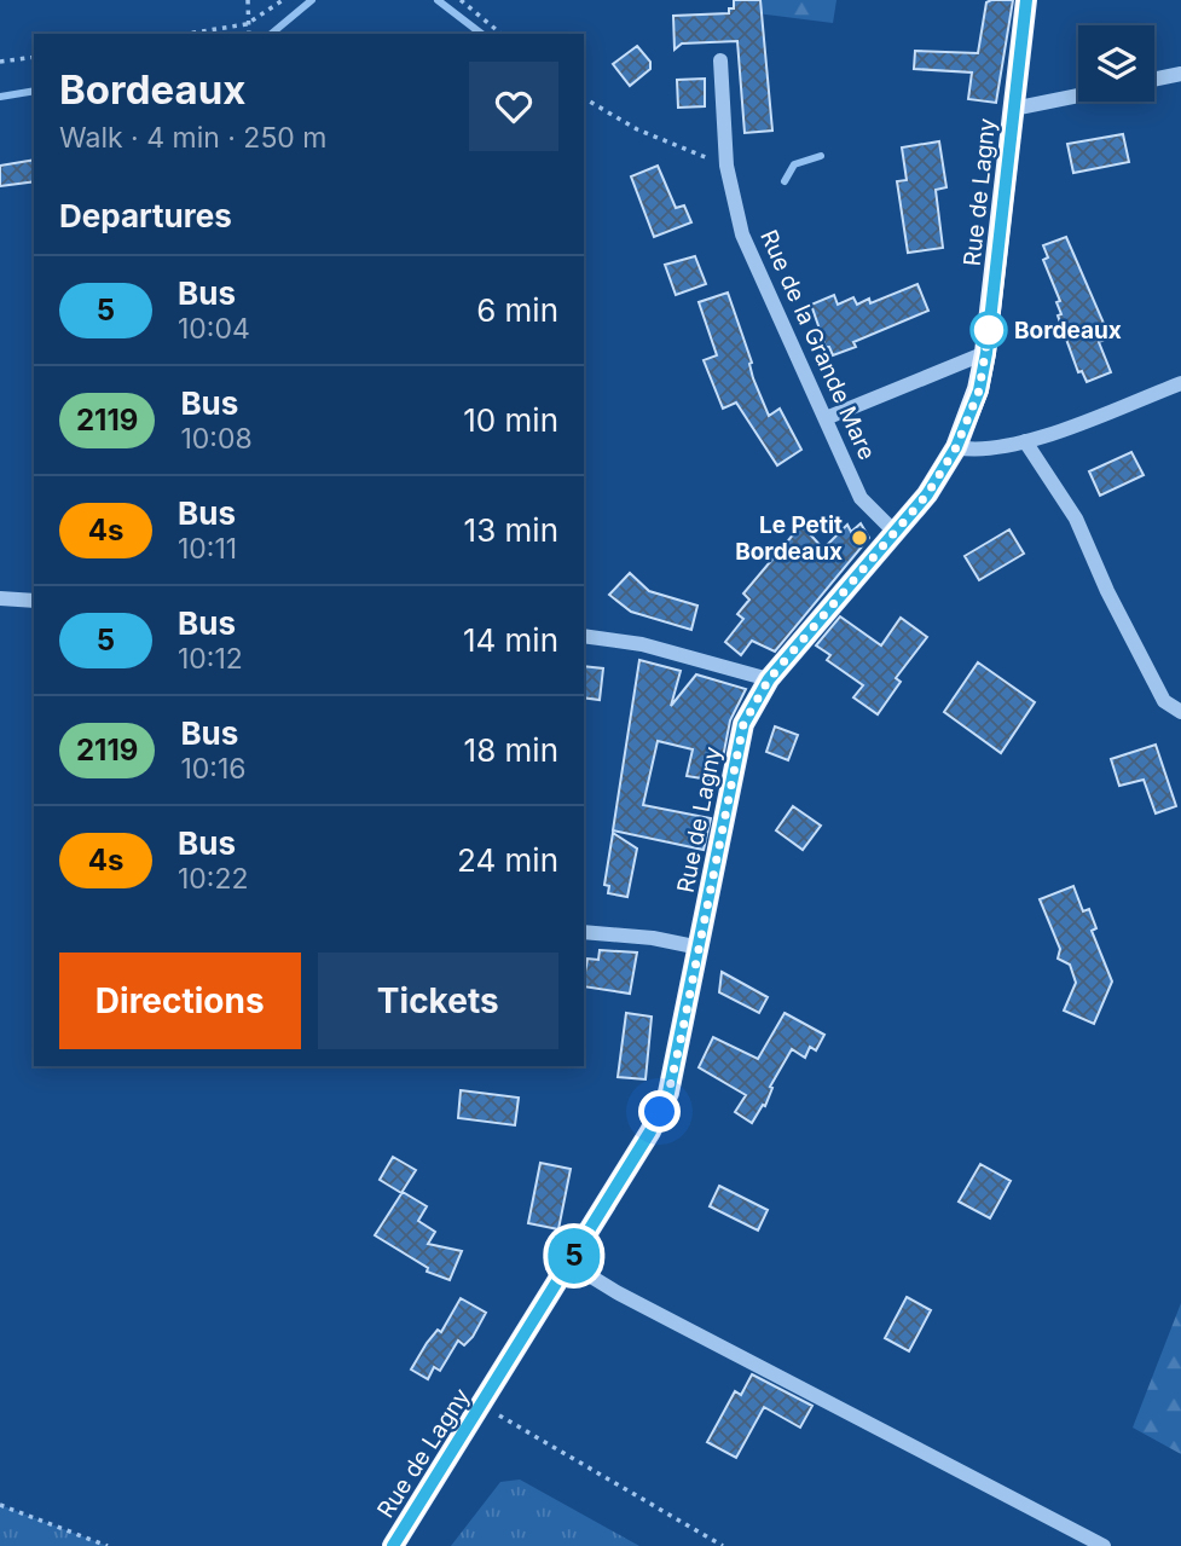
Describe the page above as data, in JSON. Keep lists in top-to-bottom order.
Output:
{
  "streets": {
    "main road": ["Rue de Lagny"],
    "street": ["Rue de la Grande Mare"]
  },
  "crossings": [
    ["Rue de Lagny", "Rue de la Grande Mare"]
  ],
  "places": ["Bordeaux", "Le Petit Bordeaux"],
  "lines": ["bus line 5"],
  "page": {
    "on_map": "5",
    "heading": [
      ["Bordeaux", "Walk · 4 min · 250 m"],
      "Departures"
    ],
    "list": [
      {
        "mark": "5",
        "name": "Bus",
        "note": "10:04",
        "value": "6 min"
      },
      {
        "mark": "2119",
        "name": "Bus",
        "note": "10:08",
        "value": "10 min"
      },
      {
        "mark": "4s",
        "name": "Bus",
        "note": "10:11",
        "value": "13 min"
      },
      {
        "mark": "5",
        "name": "Bus",
        "note": "10:12",
        "value": "14 min"
      },
      {
        "mark": "2119",
        "name": "Bus",
        "note": "10:16",
        "value": "18 min"
      },
      {
        "mark": "4s",
        "name": "Bus",
        "note": "10:22",
        "value": "24 min"
      }
    ],
    "buttons": ["Directions", "Tickets"]
  }
}
